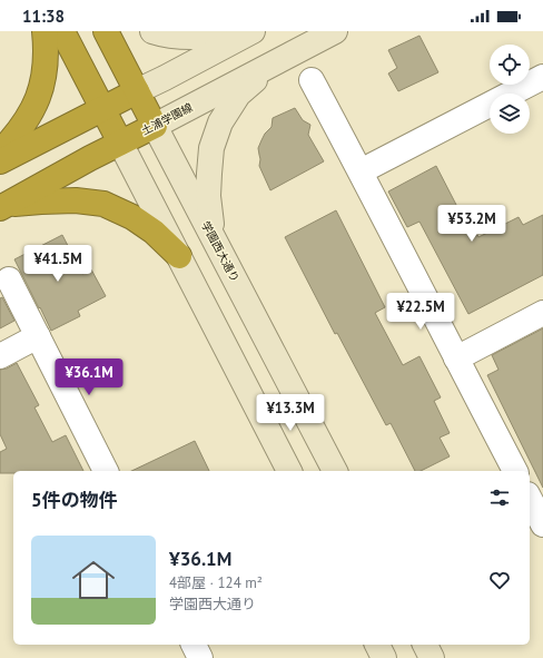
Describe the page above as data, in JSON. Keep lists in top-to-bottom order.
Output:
{
  "streets": {
    "highway": ["土浦学園線", "学園西大通り"]
  },
  "crossings": [
    ["土浦学園線", "学園西大通り"]
  ],
  "page": {
    "status": "11:38",
    "price": [
      "¥53.2M",
      "¥41.5M",
      "¥22.5M",
      "¥36.1M",
      "¥13.3M"
    ],
    "heading": "5件の物件",
    "list": [
      {
        "name": "¥36.1M",
        "note": "4部屋 · 124 m² · 学園西大通り"
      }
    ]
  }
}
